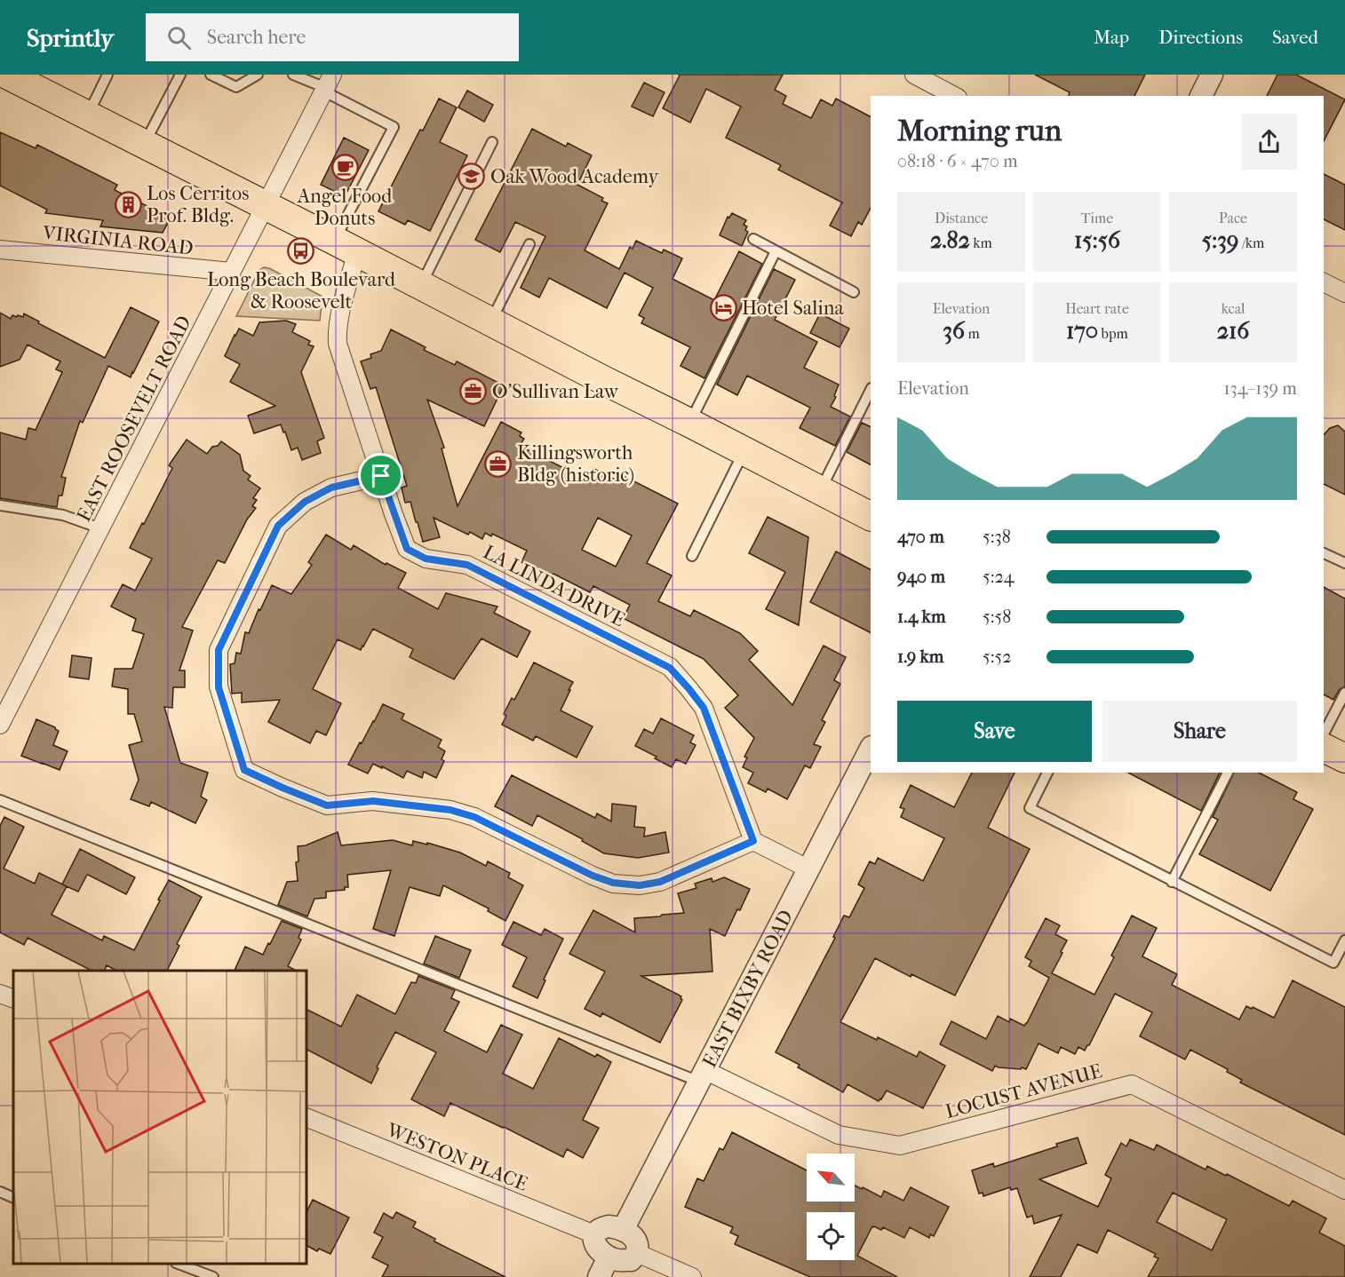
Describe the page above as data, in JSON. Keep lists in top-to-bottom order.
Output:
{
  "streets": {
    "street": [
      "VIRGINIA ROAD",
      "EAST ROOSEVELT ROAD",
      "LA LINDA DRIVE",
      "EAST BIXBY ROAD",
      "LOCUST AVENUE",
      "WESTON PLACE"
    ]
  },
  "crossings": [
    ["VIRGINIA ROAD", "EAST ROOSEVELT ROAD"],
    ["EAST BIXBY ROAD", "LOCUST AVENUE"],
    ["EAST BIXBY ROAD", "WESTON PLACE"]
  ],
  "places": {
    "cafe": ["Angel Food Donuts"],
    "school or university": ["Oak Wood Academy"],
    "building": ["Los Cerritos Prof. Bldg."],
    "bus stop": ["Long Beach Boulevard & Roosevelt"],
    "hotel": ["Hotel Salina"],
    "office": ["O'Sullivan Law", "Killingsworth Bldg (historic)"]
  },
  "north": "top left",
  "page": {
    "header": "Sprintly",
    "search": "Search here",
    "nav": ["Map", "Directions", "Saved"],
    "heading": ["Morning run", "08:18 · 6 × 470 m"],
    "stats": [
      ["Distance", "2.82 km"],
      ["Time", "15:56"],
      ["Pace", "5:39 /km"],
      ["Elevation", "36 m"],
      ["Heart rate", "170 bpm"],
      ["kcal", "216"]
    ],
    "chart": ["Elevation", "134–139 m"],
    "list": [
      {
        "name": "470 m",
        "note": "5:38"
      },
      {
        "name": "940 m",
        "note": "5:24"
      },
      {
        "name": "1.4 km",
        "note": "5:58"
      },
      {
        "name": "1.9 km",
        "note": "5:52"
      }
    ],
    "buttons": ["Save", "Share"]
  }
}
